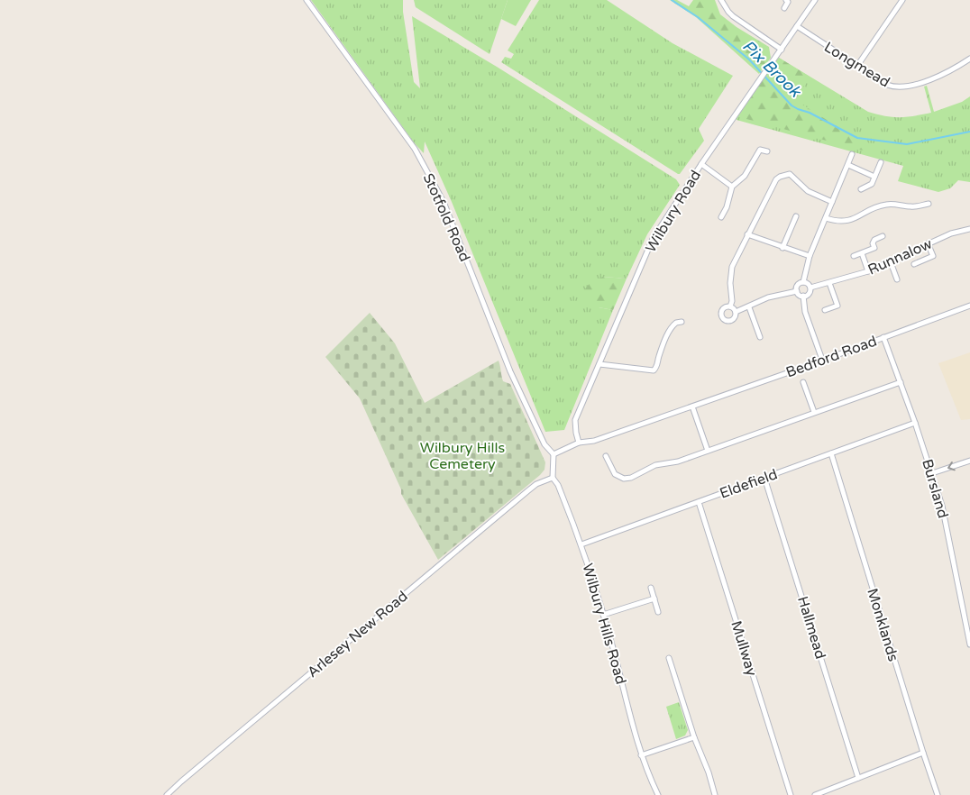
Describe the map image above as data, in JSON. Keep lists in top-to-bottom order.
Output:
{
  "streets": {
    "street": [
      "Longmead",
      "Wilbury Road",
      "Stotfold Road",
      "Runnalow",
      "Bedford Road",
      "Eldefield",
      "Bursland",
      "Wilbury Hills Road",
      "Monklands",
      "Hallmead",
      "Arlesey New Road",
      "Mullway"
    ]
  },
  "crossings": [
    ["Longmead", "Wilbury Road"],
    ["Wilbury Road", "Bedford Road"],
    ["Stotfold Road", "Bedford Road"],
    ["Stotfold Road", "Wilbury Hills Road"],
    ["Bedford Road", "Bursland"],
    ["Bedford Road", "Wilbury Hills Road"],
    ["Eldefield", "Bursland"],
    ["Eldefield", "Wilbury Hills Road"],
    ["Eldefield", "Monklands"],
    ["Eldefield", "Hallmead"],
    ["Eldefield", "Mullway"],
    ["Wilbury Hills Road", "Arlesey New Road"]
  ],
  "water": ["Pix Brook"],
  "parks": ["Wilbury Hills Cemetery"]
}
